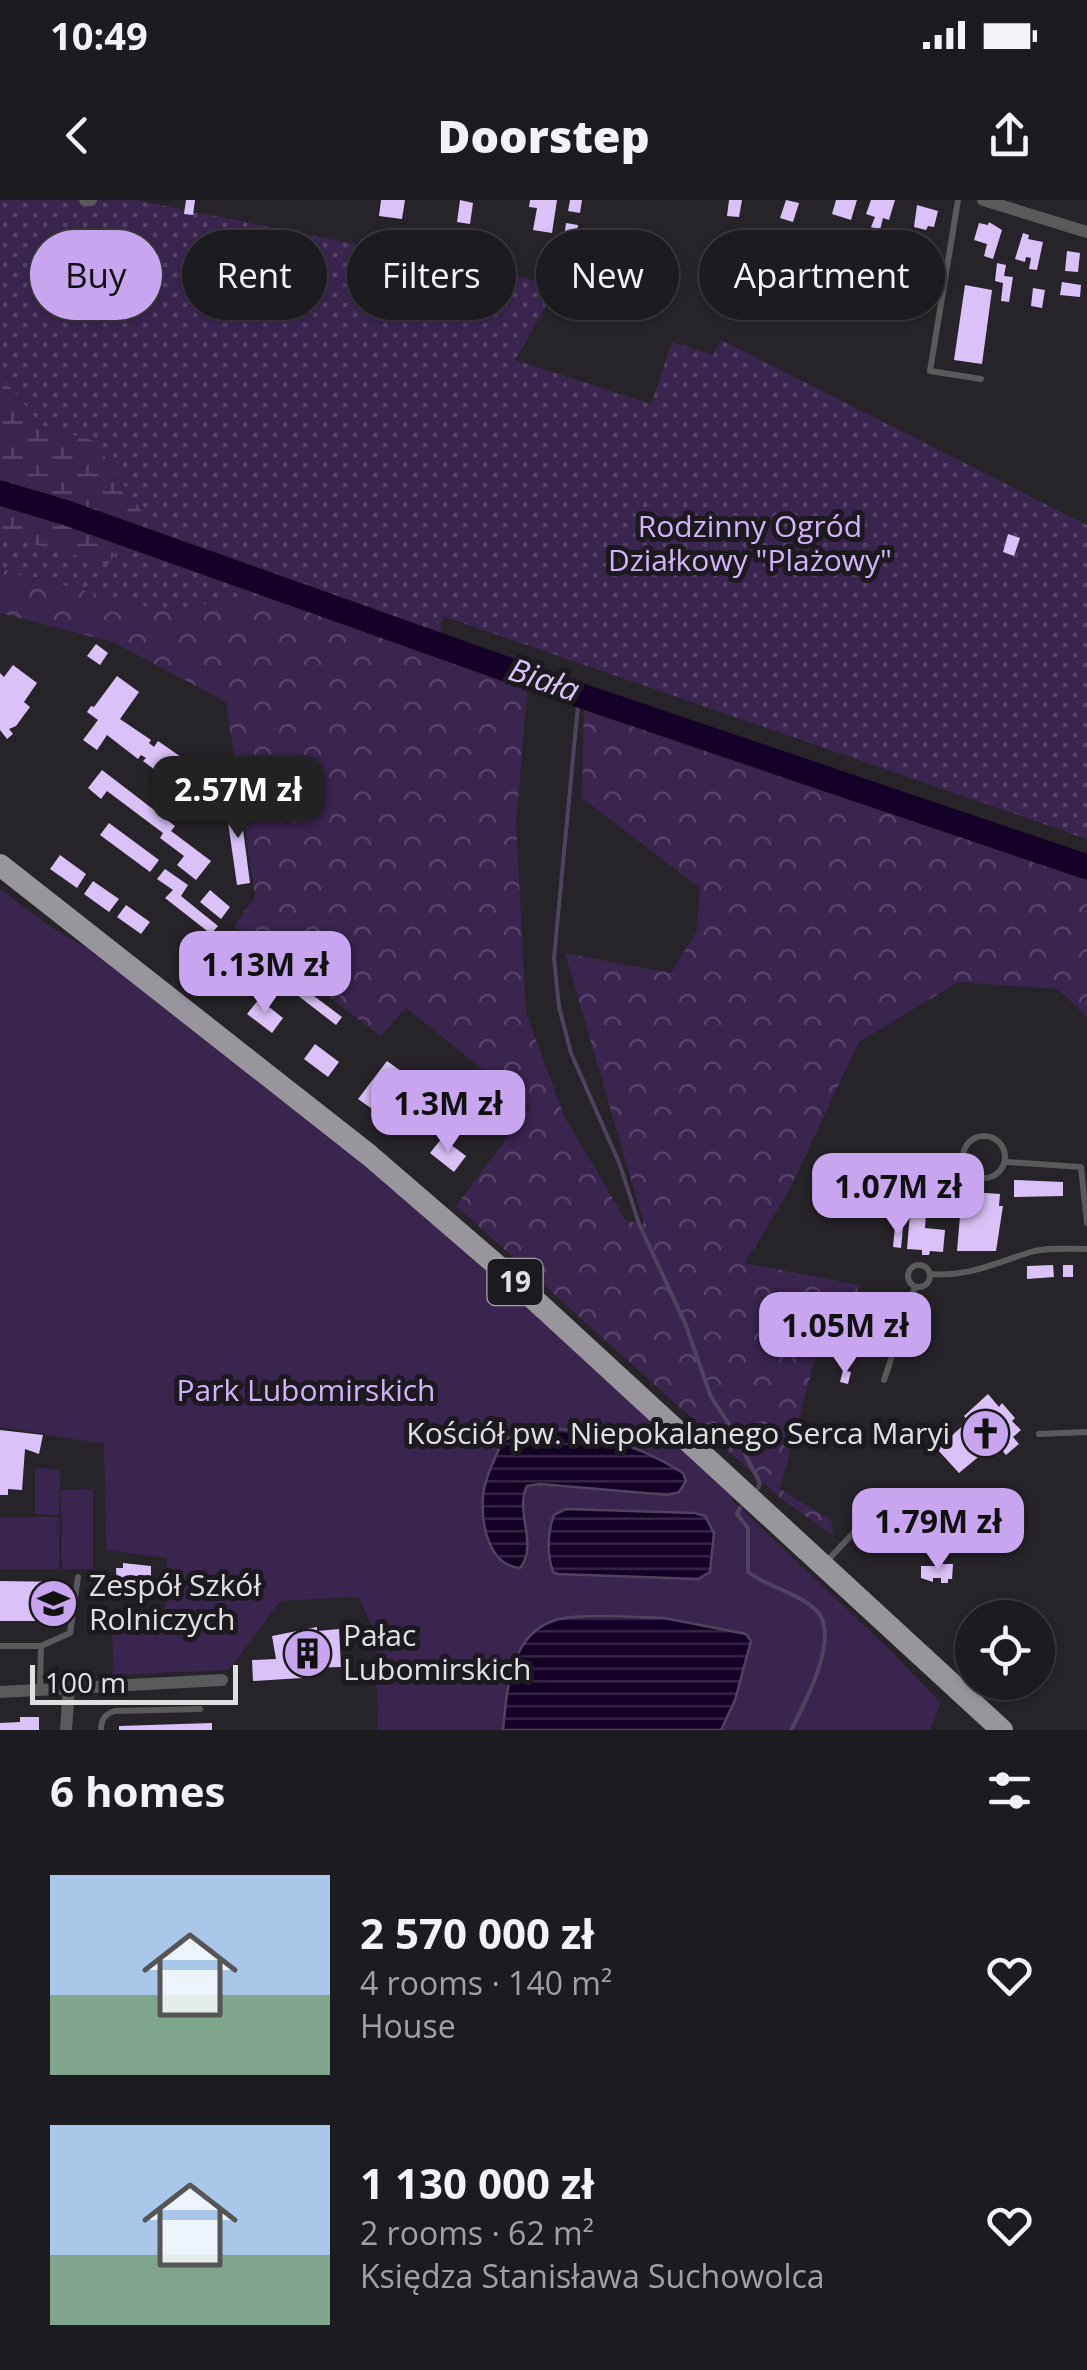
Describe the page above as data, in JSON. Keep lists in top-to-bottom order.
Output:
{
  "streets": {
    "highway": ["19"]
  },
  "water": ["Biała"],
  "parks": ["Rodzinny Ogród Działkowy \"Plażowy\"", "Park Lubomirskich"],
  "places": {
    "church": ["Kościół pw. Niepokalanego Serca Maryi"],
    "school or university": ["Zespół Szkół Rolniczych"],
    "building": ["Pałac Lubomirskich"]
  },
  "scale_bar": "100 m",
  "page": {
    "status": "10:49",
    "header": "Doorstep",
    "chip": [
      "Buy",
      "Rent",
      "Filters",
      "New",
      "Apartment"
    ],
    "price": [
      "2.57M zł",
      "1.13M zł",
      "1.3M zł",
      "1.07M zł",
      "1.05M zł",
      "1.79M zł"
    ],
    "scale": "100 m",
    "heading": "6 homes",
    "list": [
      {
        "name": "2 570 000 zł",
        "note": "4 rooms · 140 m² · House"
      },
      {
        "name": "1 130 000 zł",
        "note": "2 rooms · 62 m² · Księdza Stanisława Suchowolca"
      }
    ]
  }
}
